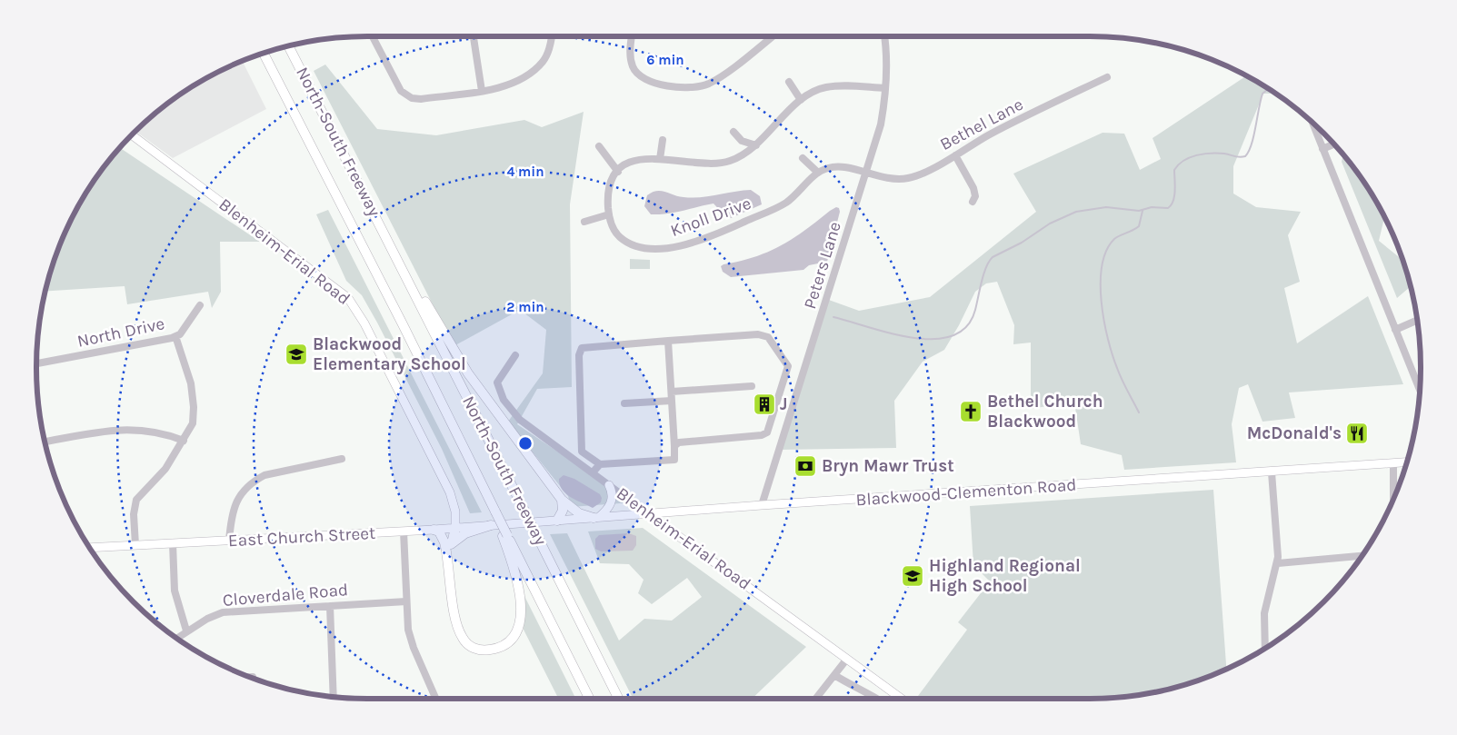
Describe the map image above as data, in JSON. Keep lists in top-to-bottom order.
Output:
{
  "streets": {
    "highway": ["North-South Freeway"],
    "main road": ["Blenheim-Erial Road", "Blackwood-Clementon Road", "East Church Street"],
    "street": [
      "Bethel Lane",
      "Knoll Drive",
      "Peters Lane",
      "North Drive",
      "Cloverdale Road"
    ]
  },
  "crossings": [
    ["Bethel Lane", "Knoll Drive"],
    ["Bethel Lane", "Peters Lane"],
    ["Knoll Drive", "Peters Lane"],
    ["Blenheim-Erial Road", "Blackwood-Clementon Road"],
    ["Blenheim-Erial Road", "East Church Street"],
    ["Peters Lane", "Blackwood-Clementon Road"],
    ["Blackwood-Clementon Road", "East Church Street"]
  ],
  "places": {
    "school or university": ["Blackwood Elementary School", "Highland Regional High School"],
    "building": ["J"],
    "church": ["Bethel Church Blackwood"],
    "restaurant": ["McDonald's"],
    "bank": ["Bryn Mawr Trust"]
  },
  "rings": ["6 min", "4 min", "2 min"]
}
